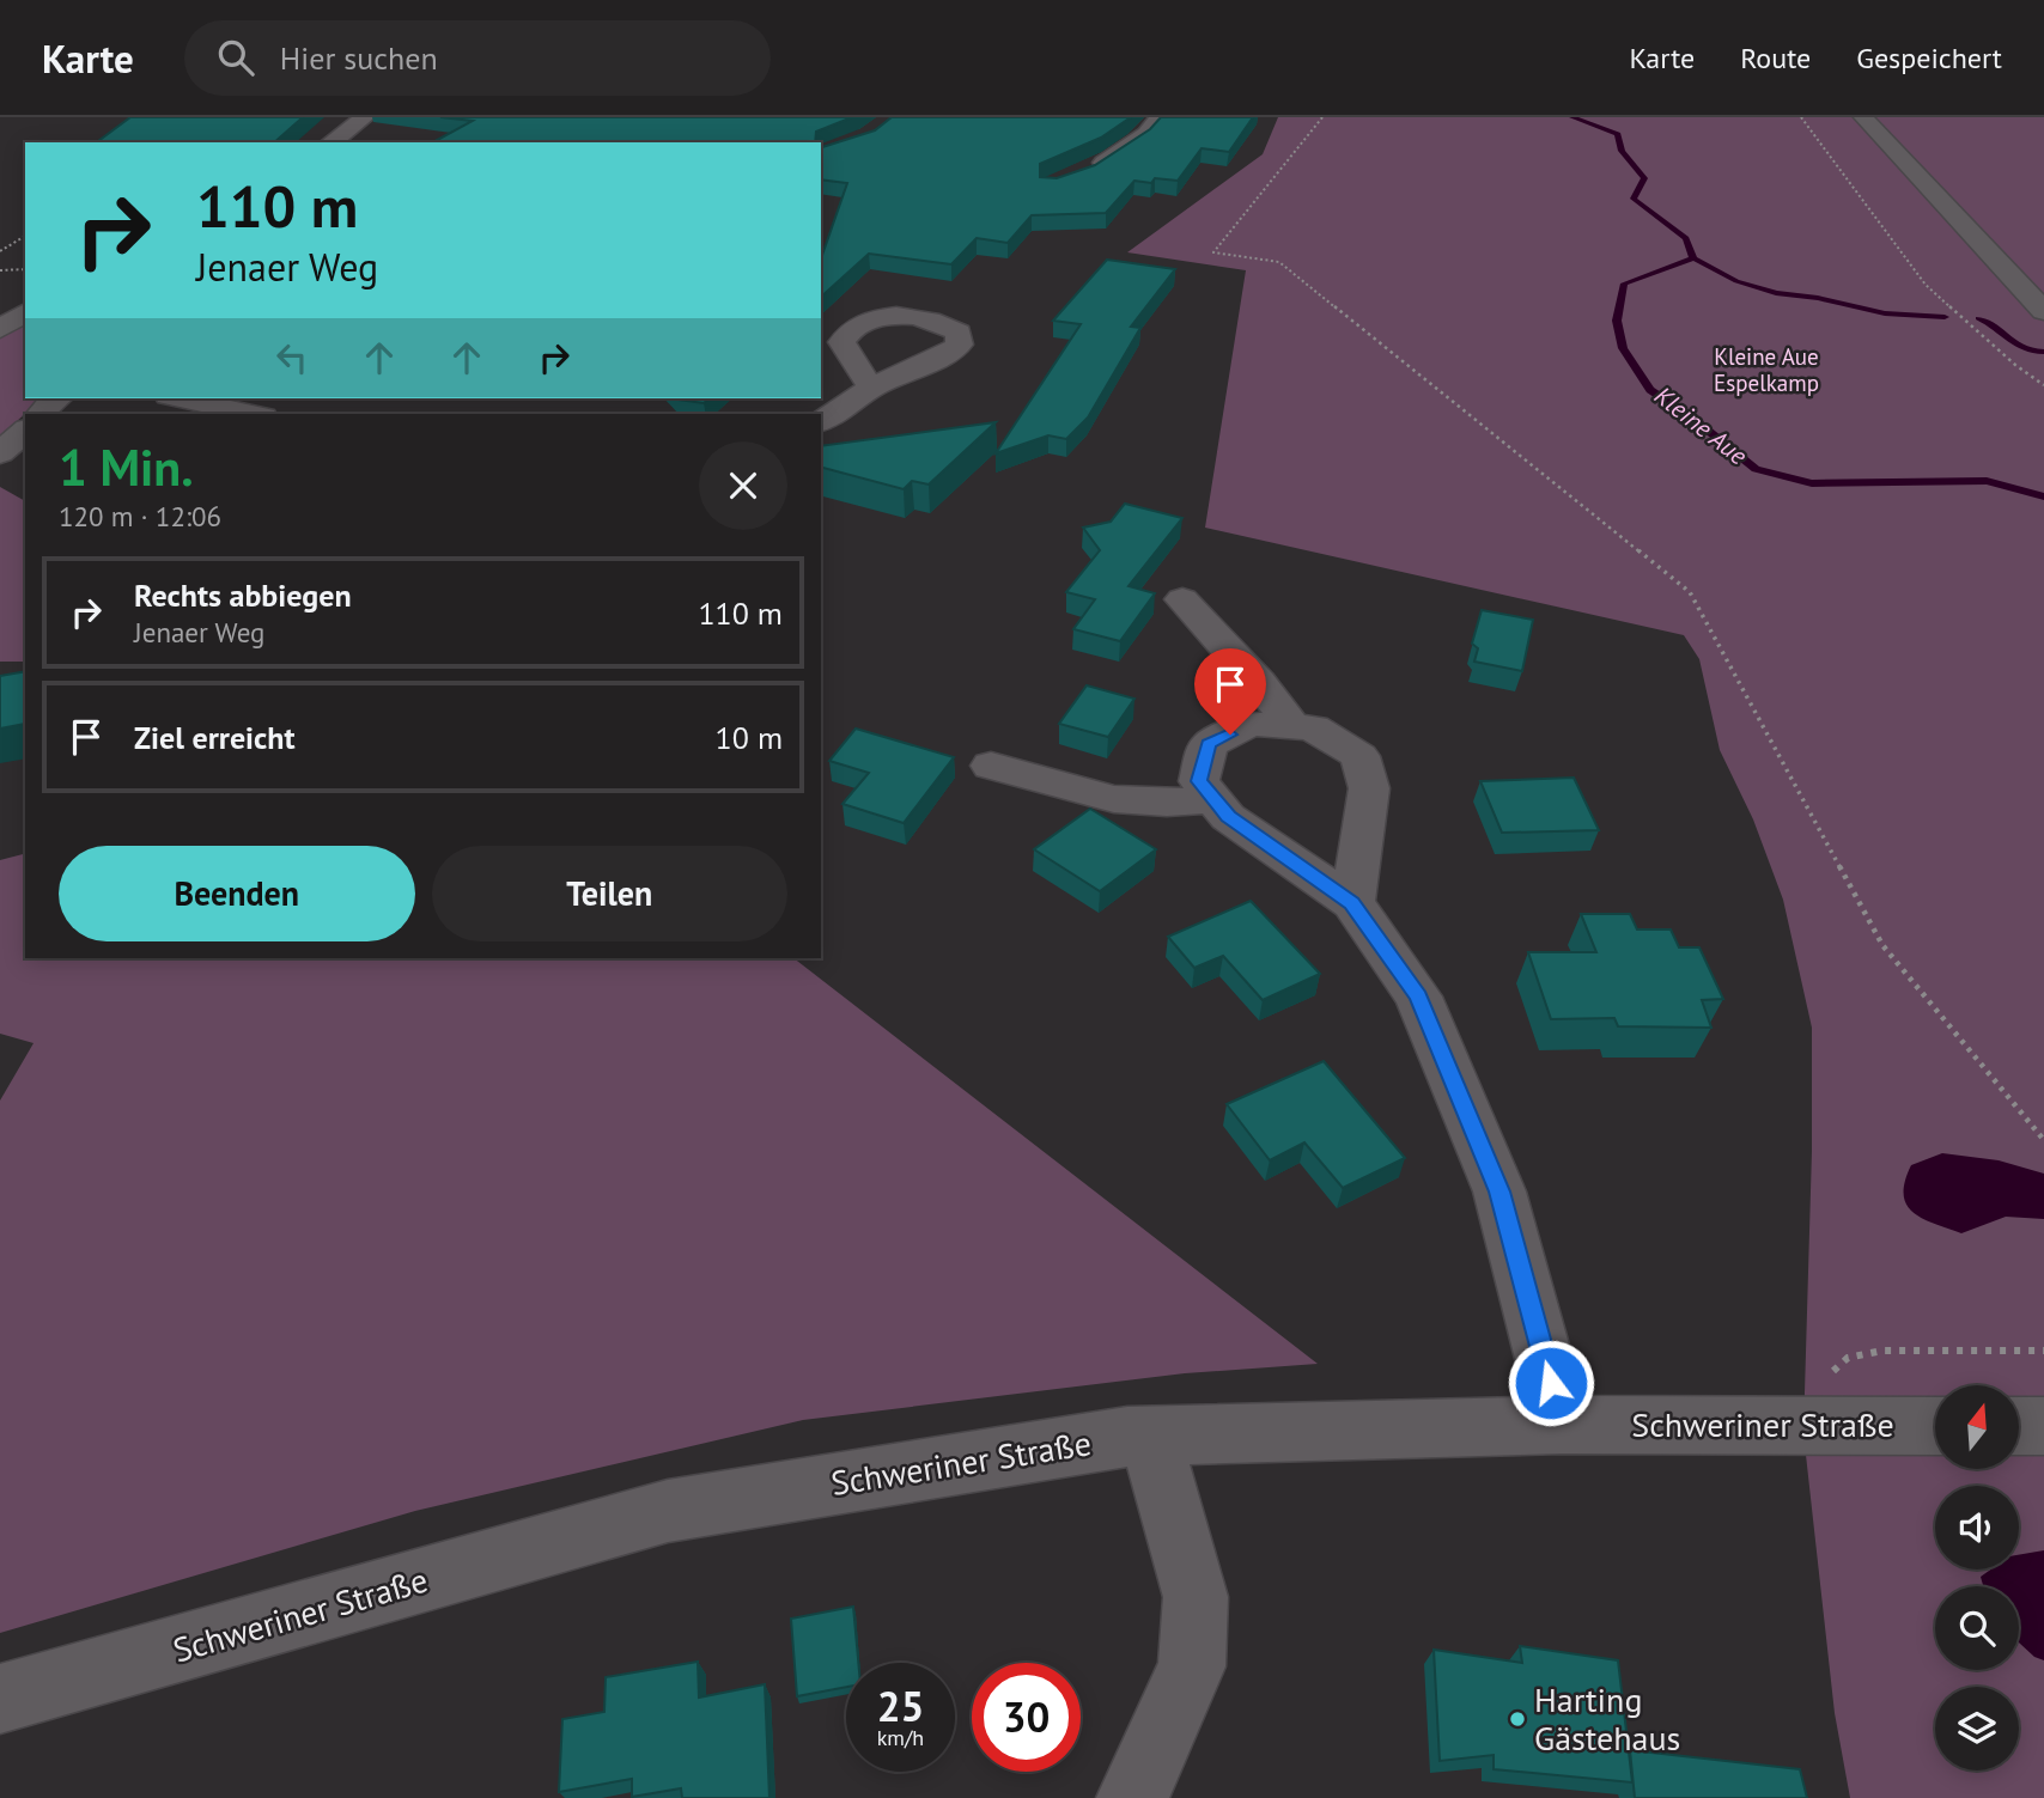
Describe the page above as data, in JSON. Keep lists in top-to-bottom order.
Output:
{
  "streets": {
    "street": ["Schweriner Straße"]
  },
  "water": ["Kleine Aue"],
  "parks": ["Kleine Aue Espelkamp"],
  "places": ["Harting Gästehaus"],
  "north": "top",
  "page": {
    "header": "Karte",
    "search": "Hier suchen",
    "nav": ["Karte", "Route", "Gespeichert"],
    "turn": ["110 m", "Jenaer Weg"],
    "heading": ["1 Min.", "120 m · 12:06"],
    "list": [
      {
        "name": "Rechts abbiegen",
        "note": "Jenaer Weg",
        "value": "110 m"
      },
      {
        "name": "Ziel erreicht",
        "value": "10 m"
      }
    ],
    "buttons": ["Beenden", "Teilen"],
    "speed": "25 km/h",
    "limit": "30"
  }
}
